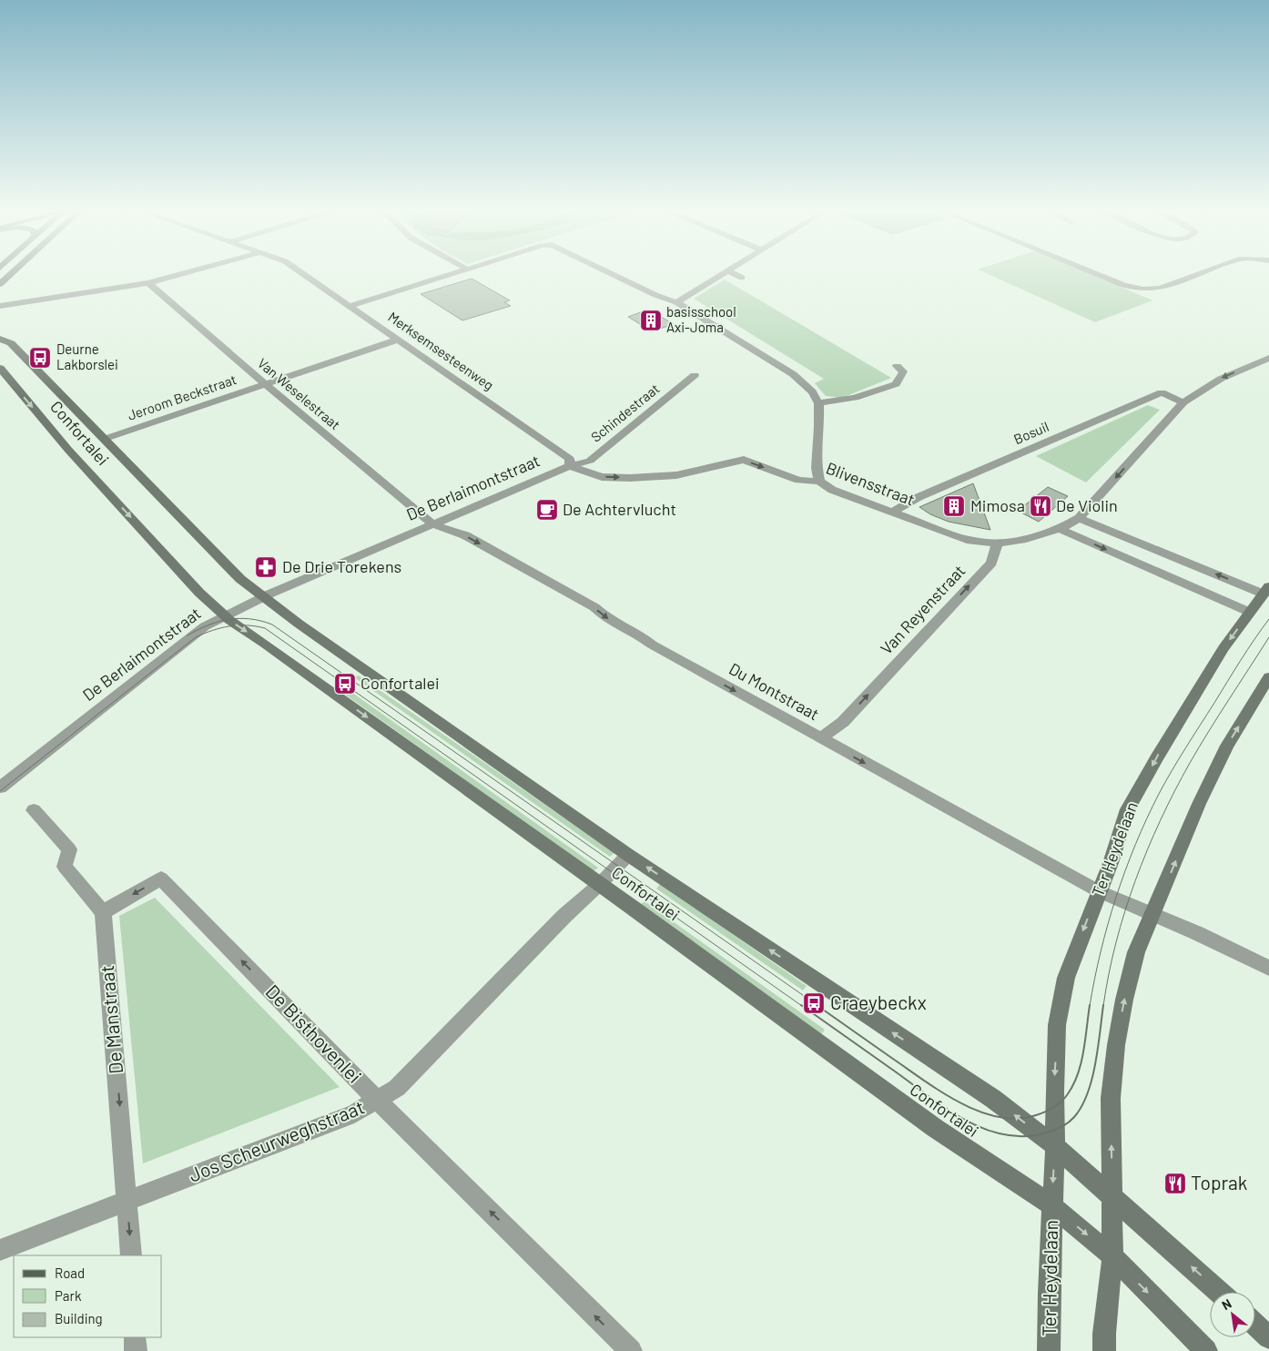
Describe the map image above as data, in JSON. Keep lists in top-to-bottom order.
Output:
{
  "streets": {
    "street": [
      "Merksemsesteenweg",
      "Van Weselestraat",
      "Jeroom Beckstraat",
      "Schindestraat",
      "Confortalei",
      "Bosuil",
      "Blivensstraat",
      "De Berlaimontstraat",
      "Van Reyenstraat",
      "Du Montstraat",
      "Ter Heydelaan",
      "De Manstraat",
      "De Bisthovenlei",
      "Jos Scheurweghstraat"
    ]
  },
  "crossings": [
    ["Merksemsesteenweg", "Jeroom Beckstraat"],
    ["Merksemsesteenweg", "Schindestraat"],
    ["Merksemsesteenweg", "Blivensstraat"],
    ["Merksemsesteenweg", "De Berlaimontstraat"],
    ["Van Weselestraat", "Jeroom Beckstraat"],
    ["Van Weselestraat", "De Berlaimontstraat"],
    ["Van Weselestraat", "Du Montstraat"],
    ["Jeroom Beckstraat", "Confortalei"],
    ["Schindestraat", "Blivensstraat"],
    ["Schindestraat", "De Berlaimontstraat"],
    ["Confortalei", "De Berlaimontstraat"],
    ["Confortalei", "Ter Heydelaan"],
    ["Confortalei", "Jos Scheurweghstraat"],
    ["Bosuil", "Blivensstraat"],
    ["Blivensstraat", "De Berlaimontstraat"],
    ["Blivensstraat", "Van Reyenstraat"],
    ["De Berlaimontstraat", "Du Montstraat"],
    ["Van Reyenstraat", "Du Montstraat"],
    ["Du Montstraat", "Ter Heydelaan"],
    ["De Manstraat", "De Bisthovenlei"],
    ["De Manstraat", "Jos Scheurweghstraat"],
    ["De Bisthovenlei", "Jos Scheurweghstraat"]
  ],
  "one_way": [
    "Blivensstraat",
    "Van Reyenstraat",
    "Du Montstraat",
    "De Manstraat",
    "De Bisthovenlei"
  ],
  "places": {
    "building": ["basisschool Axi-Joma", "Mimosa"],
    "bus stop": ["Deurne Lakborslei", "Confortalei", "Craeybeckx"],
    "restaurant": ["De Violin", "Toprak"],
    "cafe": ["De Achtervlucht"],
    "pharmacy": ["De Drie Torekens"]
  },
  "legend": ["Road", "Park", "Building"],
  "north": "top left"
}
